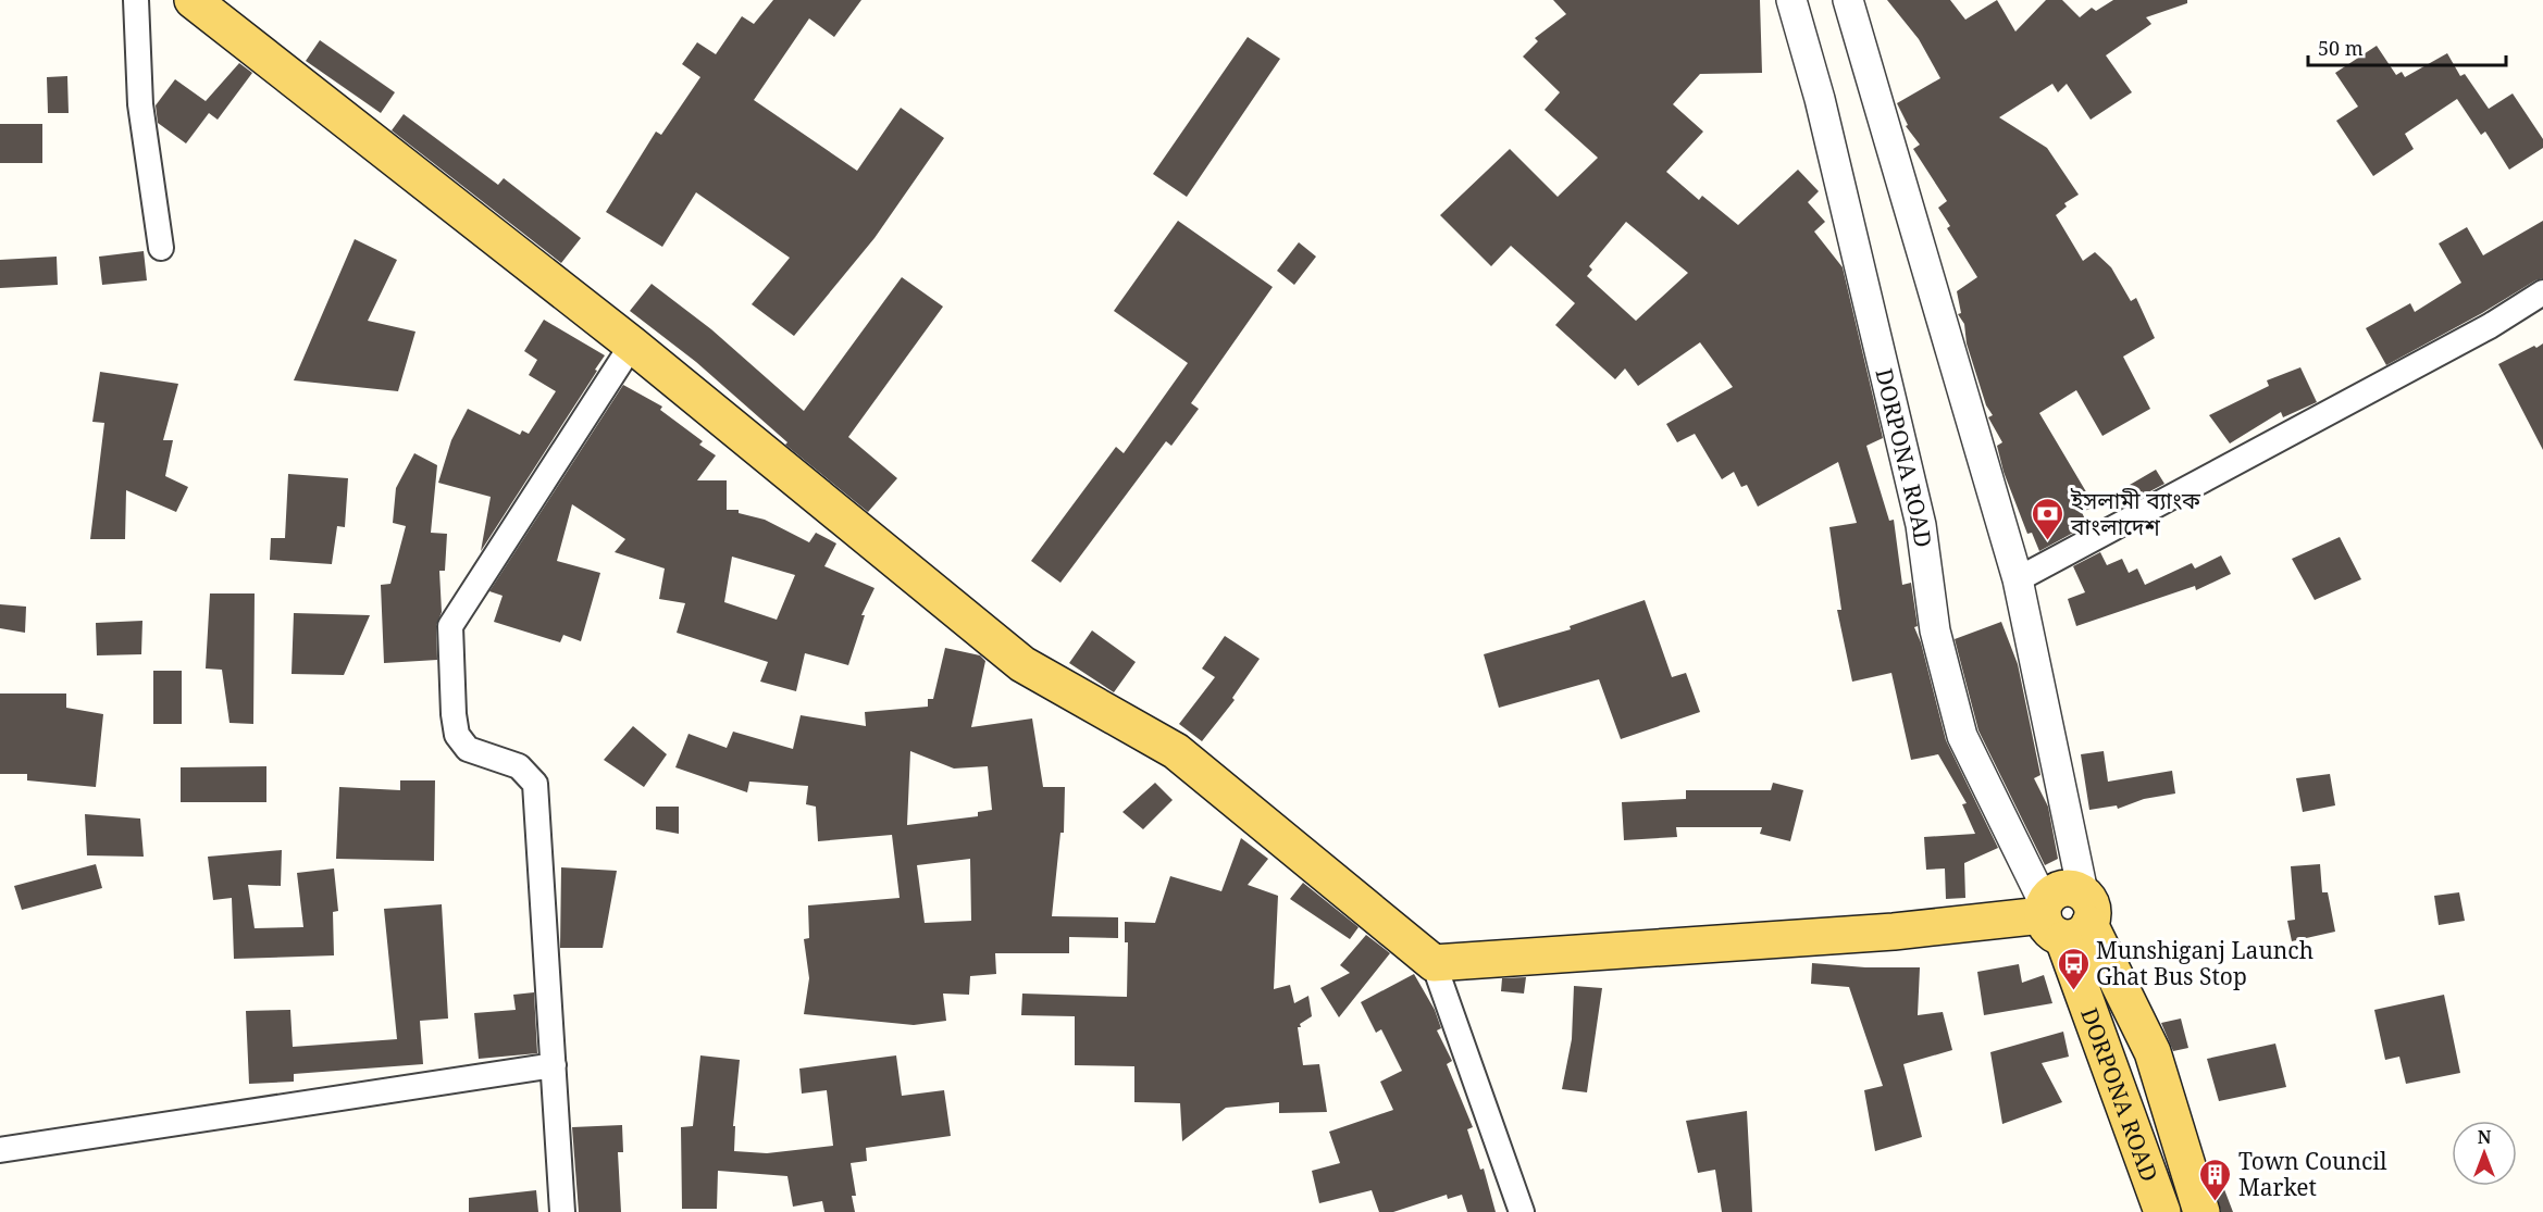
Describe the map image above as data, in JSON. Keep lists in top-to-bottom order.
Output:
{
  "streets": {
    "main road": ["DORPONA ROAD"]
  },
  "places": {
    "bank": ["ইসলামী ব্যাংক বাংলাদেশ"],
    "bus stop": ["Munshiganj Launch Ghat Bus Stop"],
    "building": ["Town Council Market"]
  },
  "scale_bar": "50 m",
  "north": "top"
}
